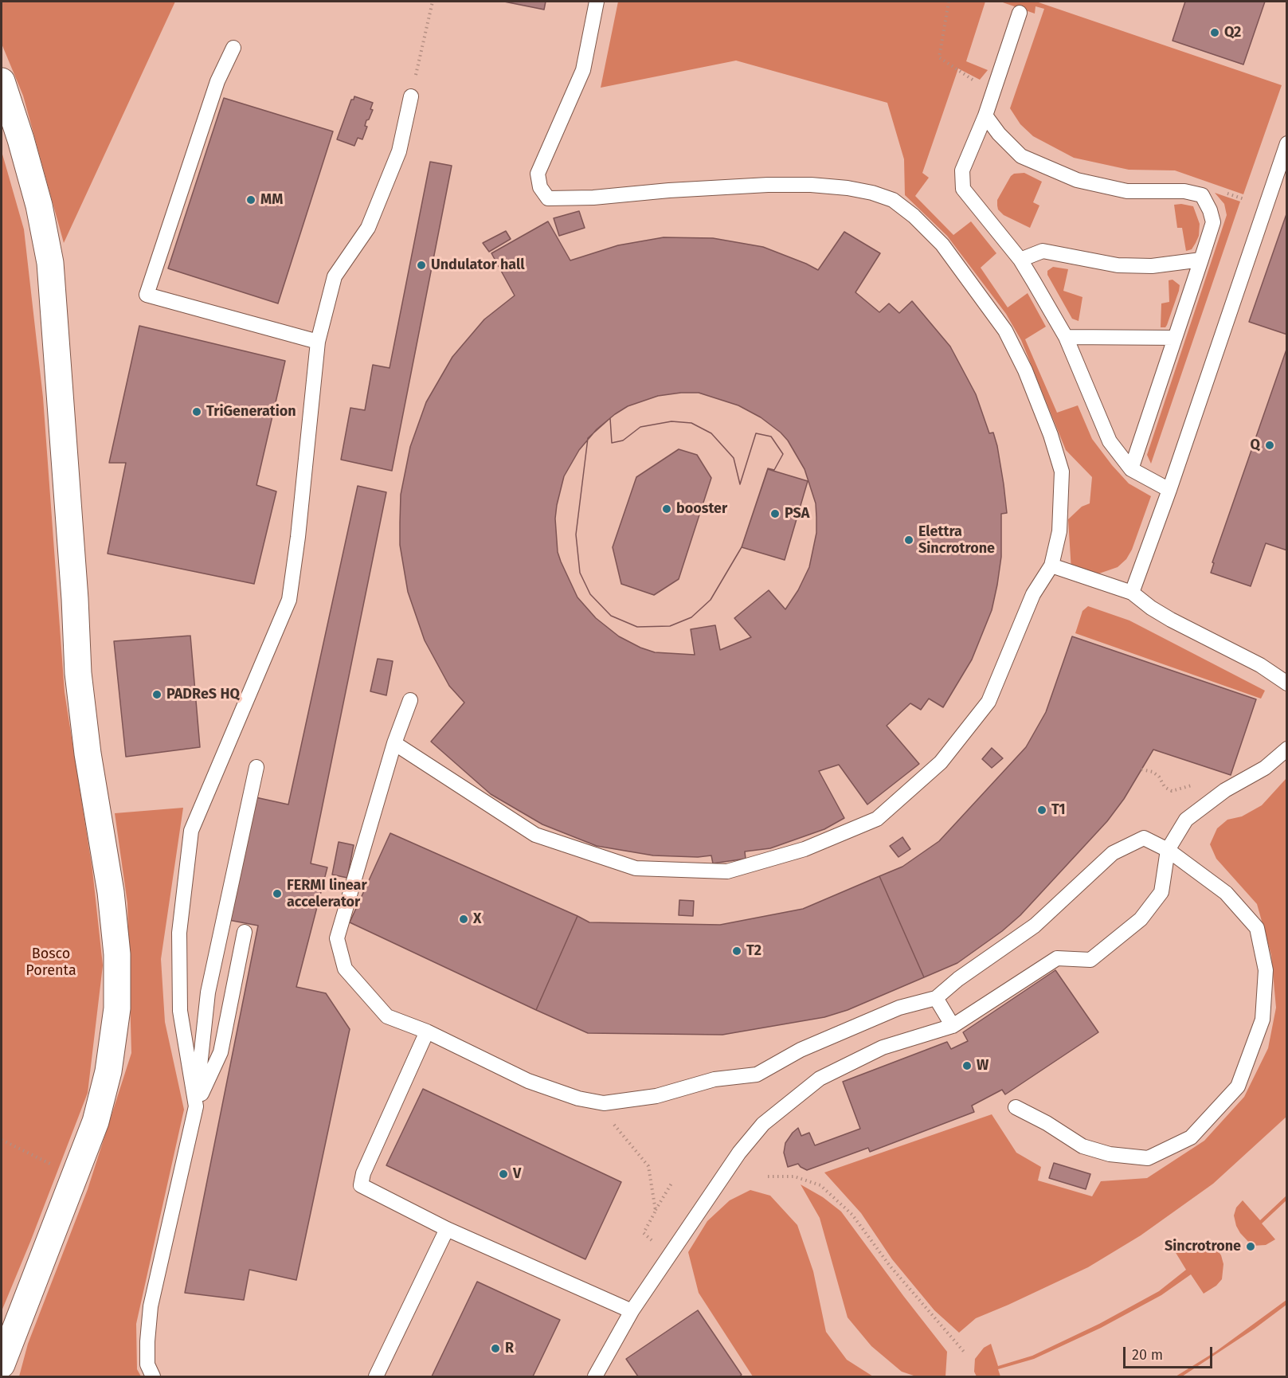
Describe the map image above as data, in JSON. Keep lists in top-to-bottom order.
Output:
{
  "parks": ["Bosco Porenta"],
  "places": [
    "Q2",
    "MM",
    "Undulator hall",
    "TriGeneration",
    "Q",
    "booster",
    "PSA",
    "Elettra Sincrotrone",
    "PADReS HQ",
    "T1",
    "FERMI linear accelerator",
    "X",
    "T2",
    "W",
    "V",
    "Sincrotrone",
    "R"
  ],
  "scale_bar": "20 m"
}
